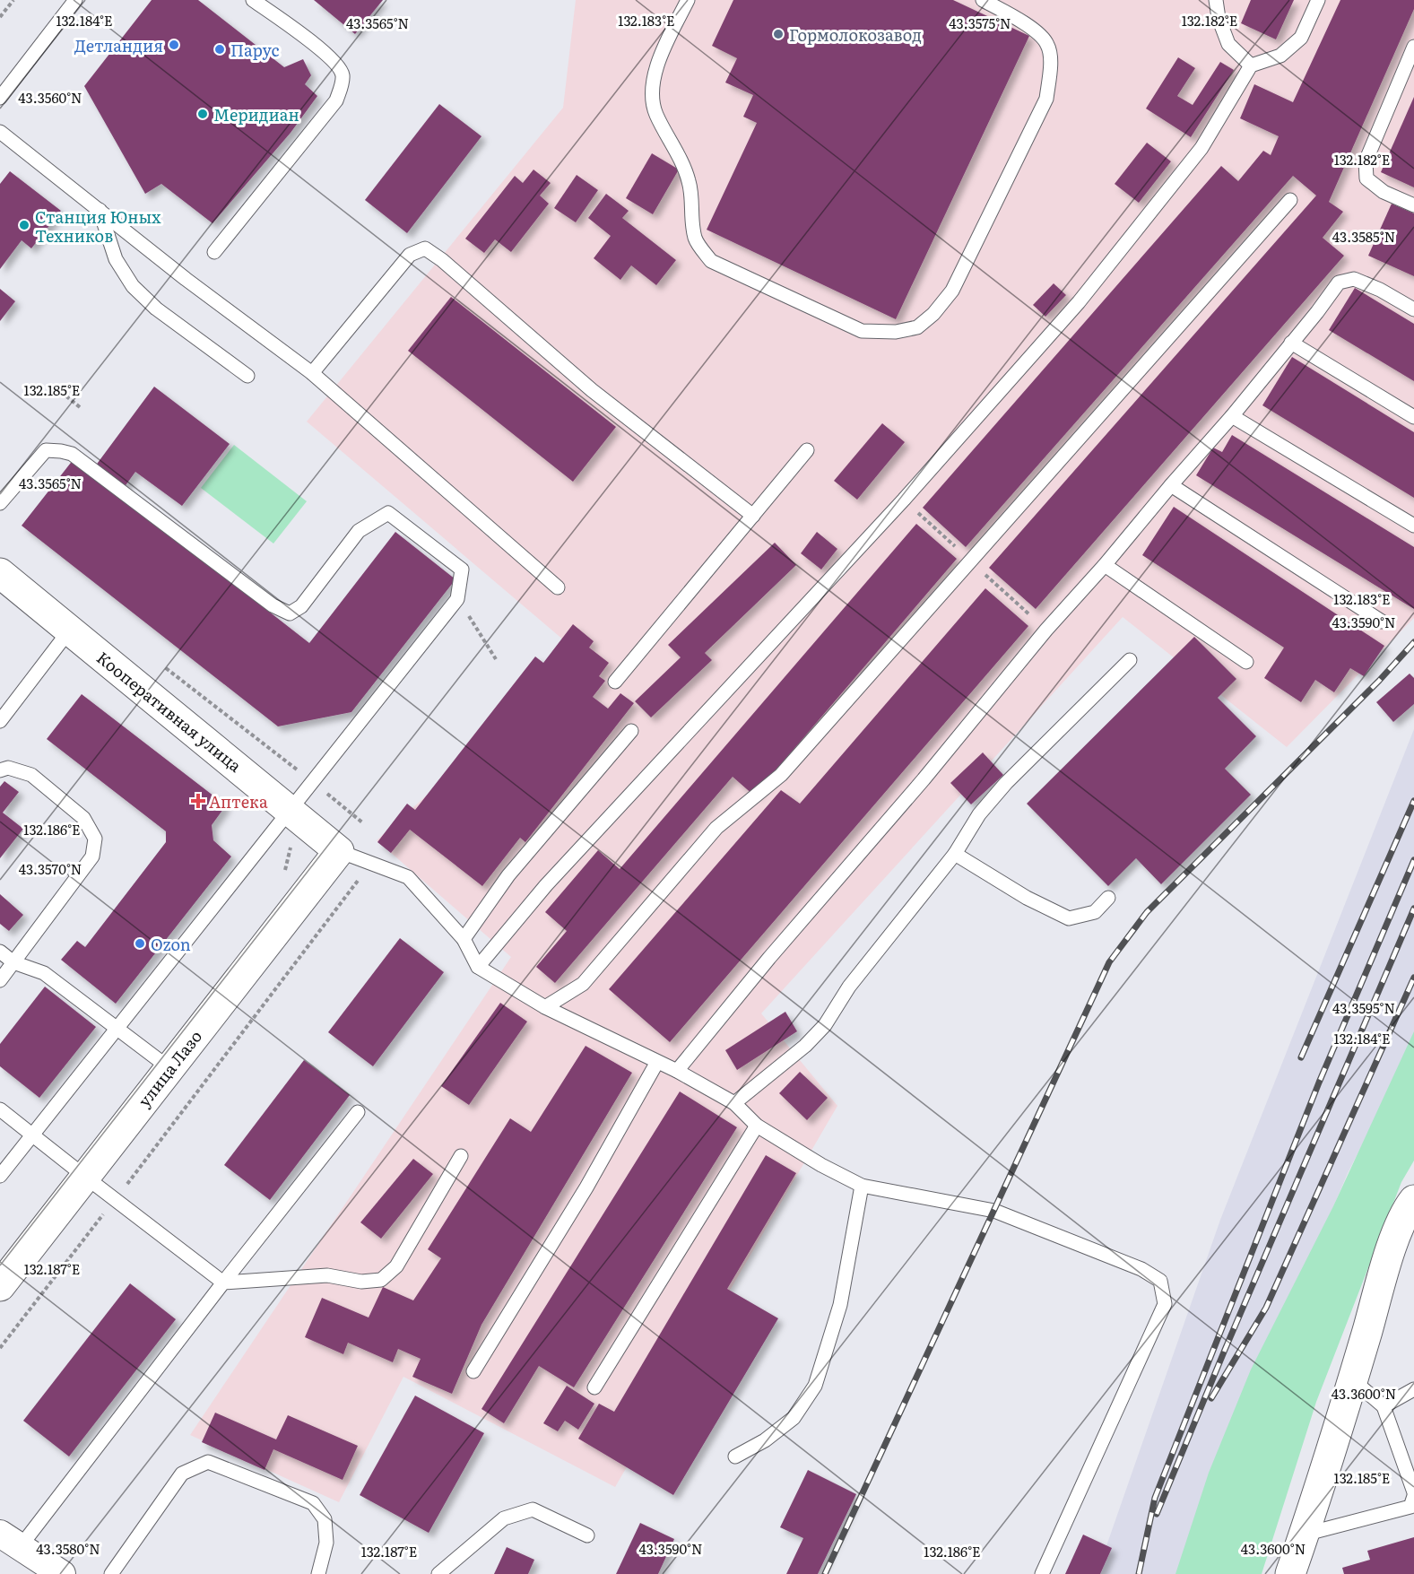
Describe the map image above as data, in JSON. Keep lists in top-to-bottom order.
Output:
{
  "streets": {
    "main road": ["Кооперативная улица", "улица Лазо"]
  },
  "crossings": [
    ["Кооперативная улица", "улица Лазо"]
  ],
  "places": {
    "other": [
      "Гормолокозавод",
      "Детландия",
      "Парус",
      "Меридиан",
      "Станция Юных Техников",
      "Ozon"
    ],
    "health": ["Аптека"]
  },
  "coordinates": [
    "132.184°E",
    "132.183°E",
    "132.182°E",
    "43.3565°N",
    "43.3575°N",
    "43.3560°N",
    "43.3585°N",
    "132.185°E",
    "43.3590°N",
    "132.186°E",
    "43.3570°N",
    "43.3595°N",
    "132.187°E",
    "43.3600°N",
    "43.3580°N"
  ]
}
